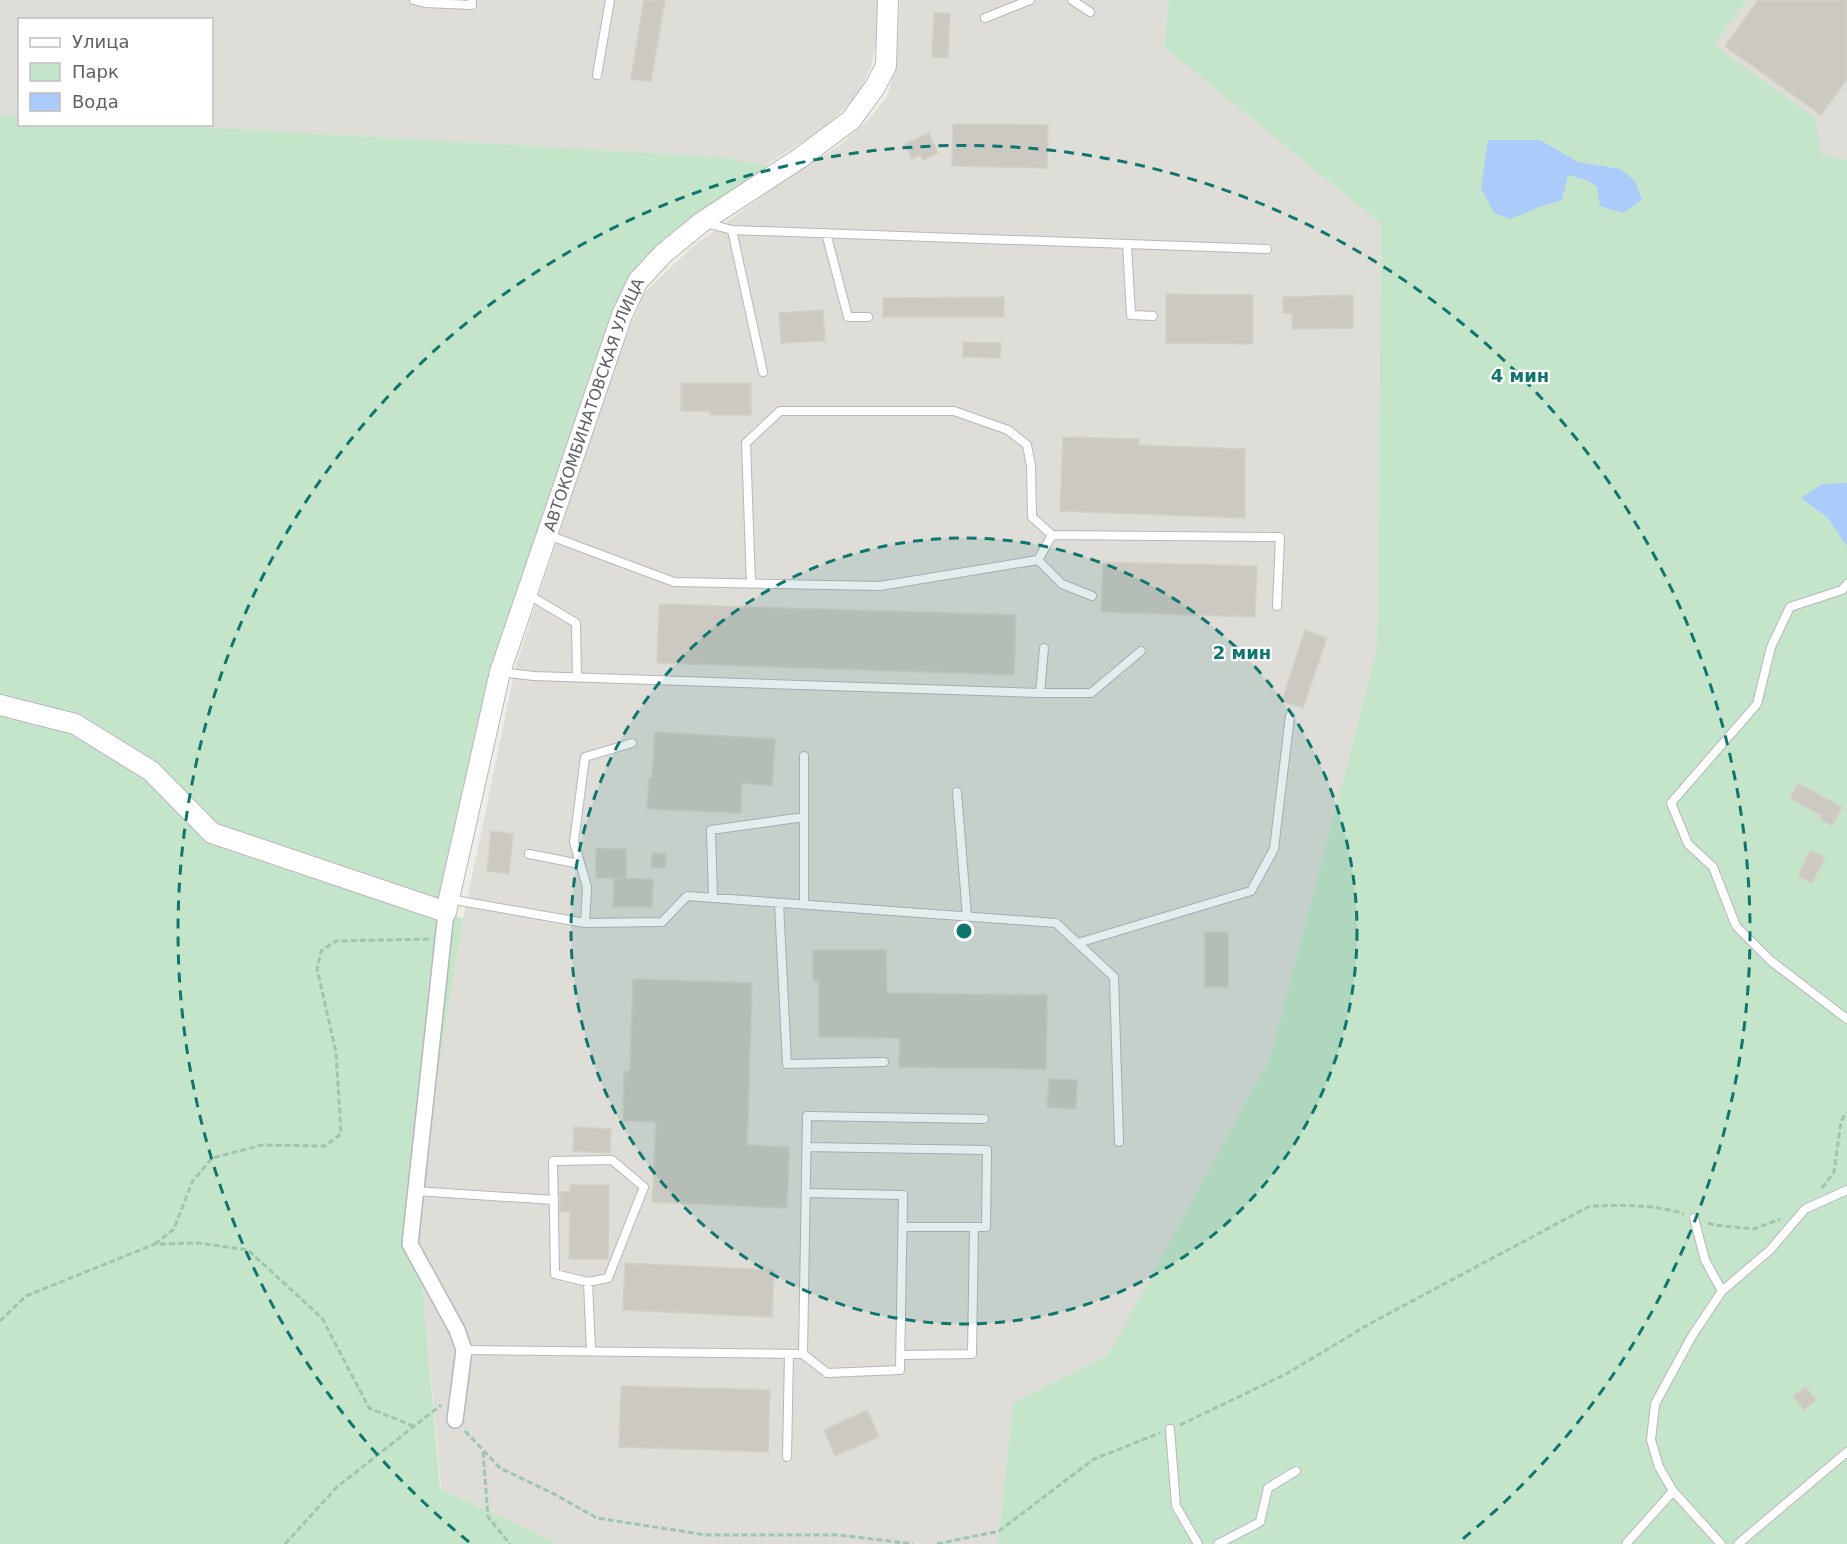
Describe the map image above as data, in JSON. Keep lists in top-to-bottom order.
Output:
{
  "streets": {
    "street": ["АВТОКОМБИНАТОВСКАЯ УЛИЦА"]
  },
  "legend": ["Улица", "Парк", "Вода"],
  "rings": ["4 мин", "2 мин"]
}
